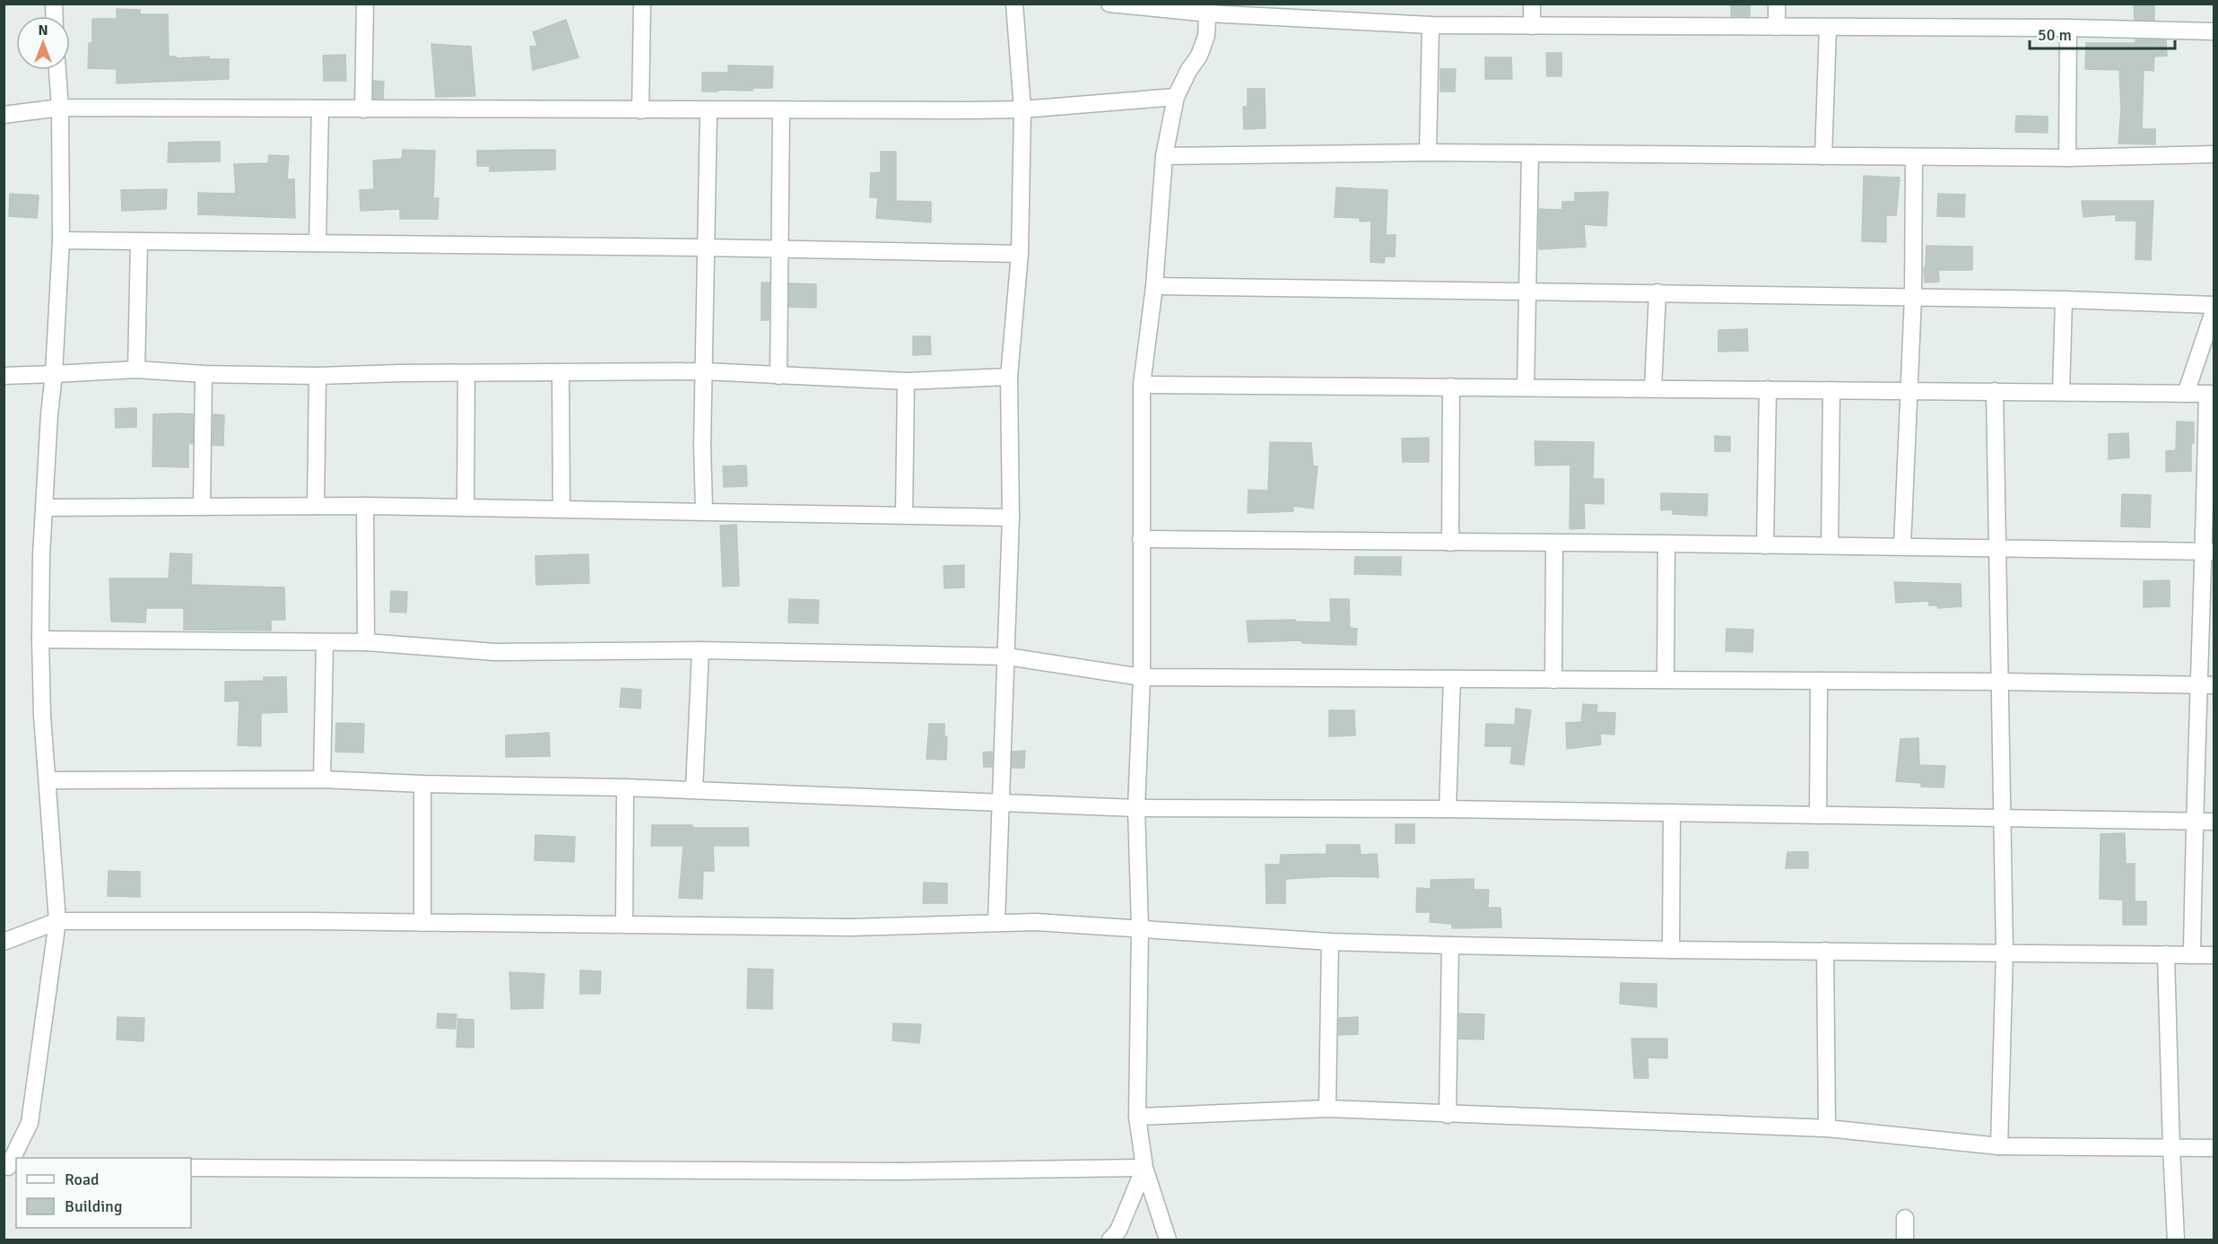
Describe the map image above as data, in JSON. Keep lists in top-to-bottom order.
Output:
{
  "legend": ["Road", "Building"],
  "scale_bar": "50 m",
  "north": "top"
}
